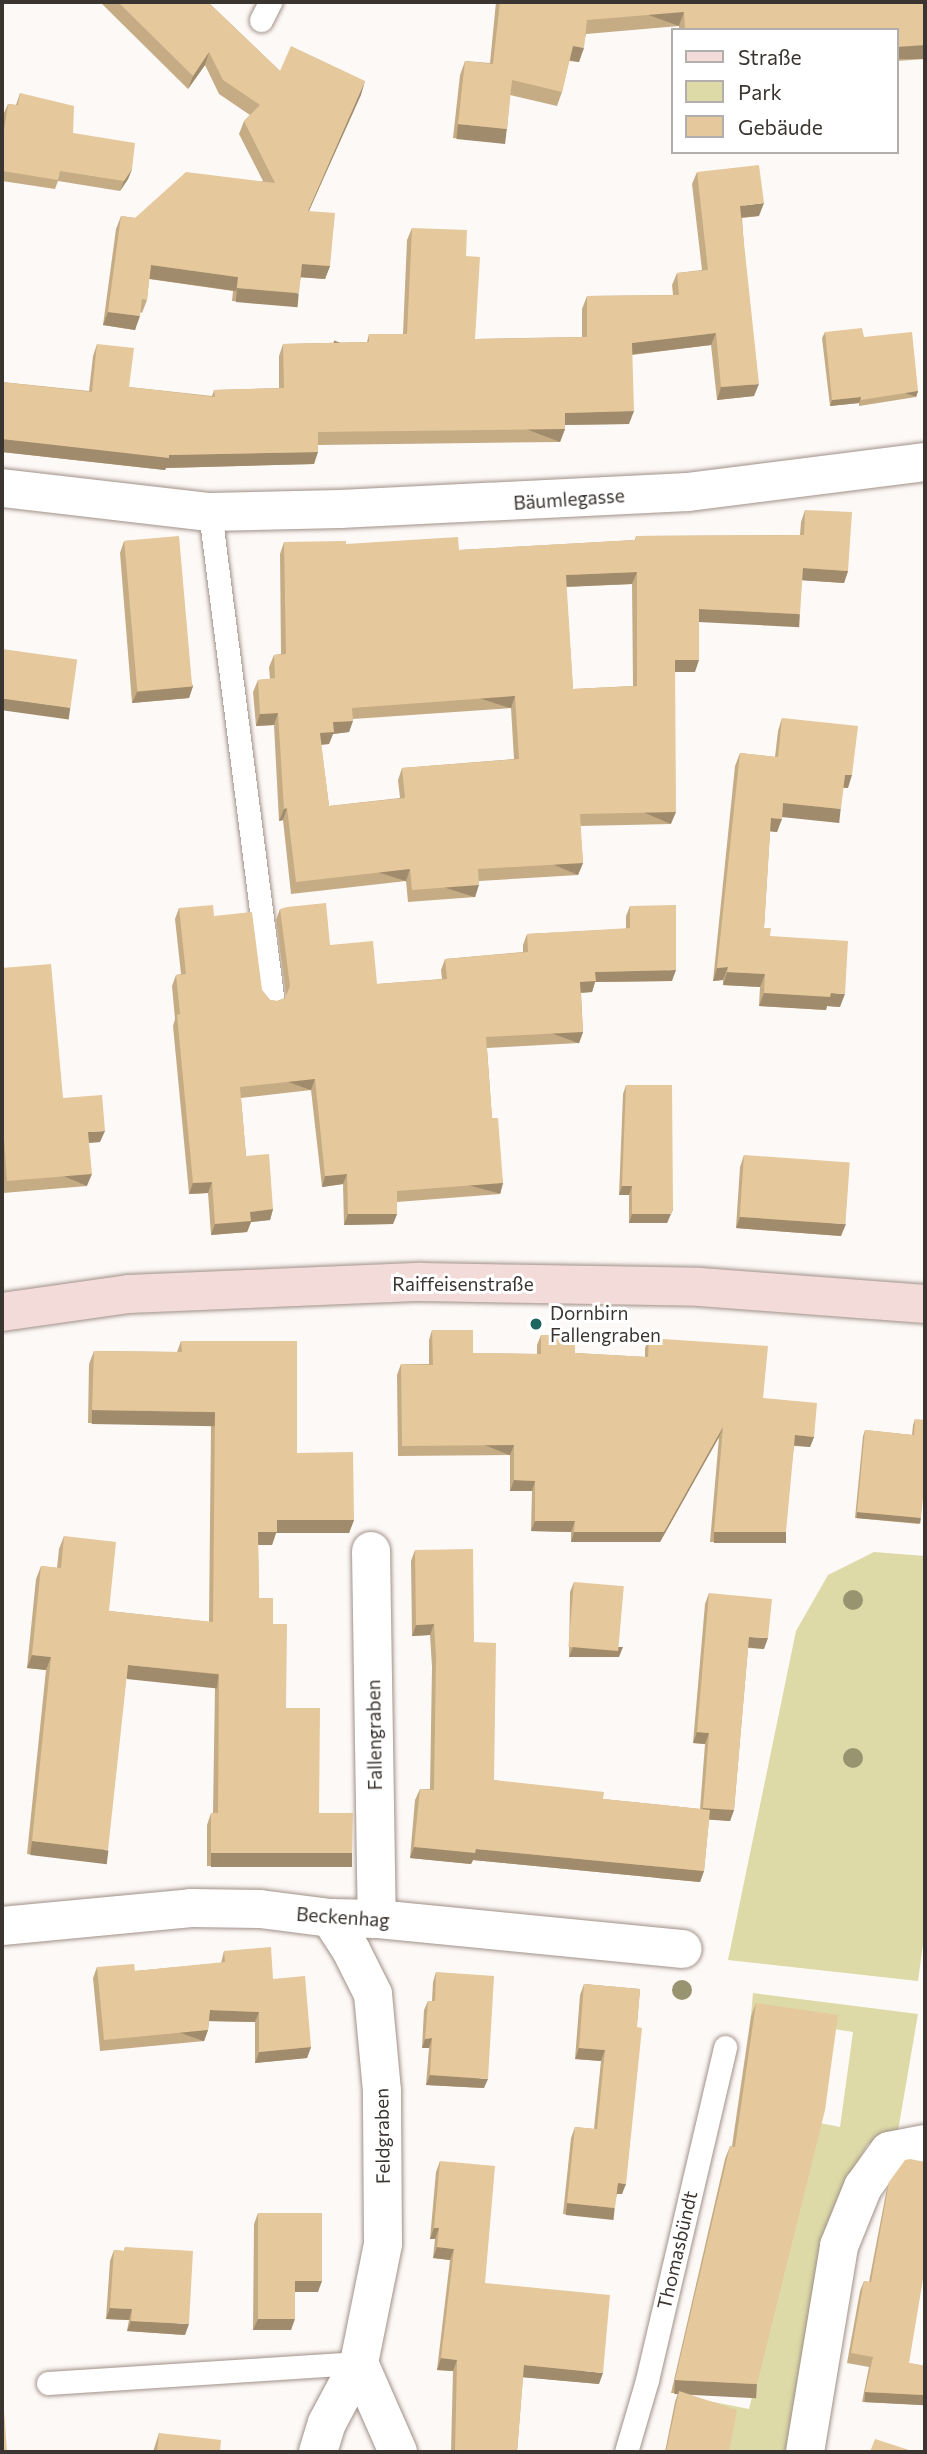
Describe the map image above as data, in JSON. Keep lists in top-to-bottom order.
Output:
{
  "streets": {
    "street": [
      "Bäumlegasse",
      "Raiffeisenstraße",
      "Fallengraben",
      "Beckenhag",
      "Feldgraben"
    ],
    "lane": ["Thomasbündt"]
  },
  "crossings": [
    ["Fallengraben", "Beckenhag"],
    ["Beckenhag", "Feldgraben"]
  ],
  "places": ["Dornbirn Fallengraben"],
  "legend": ["Straße", "Park", "Gebäude"]
}
